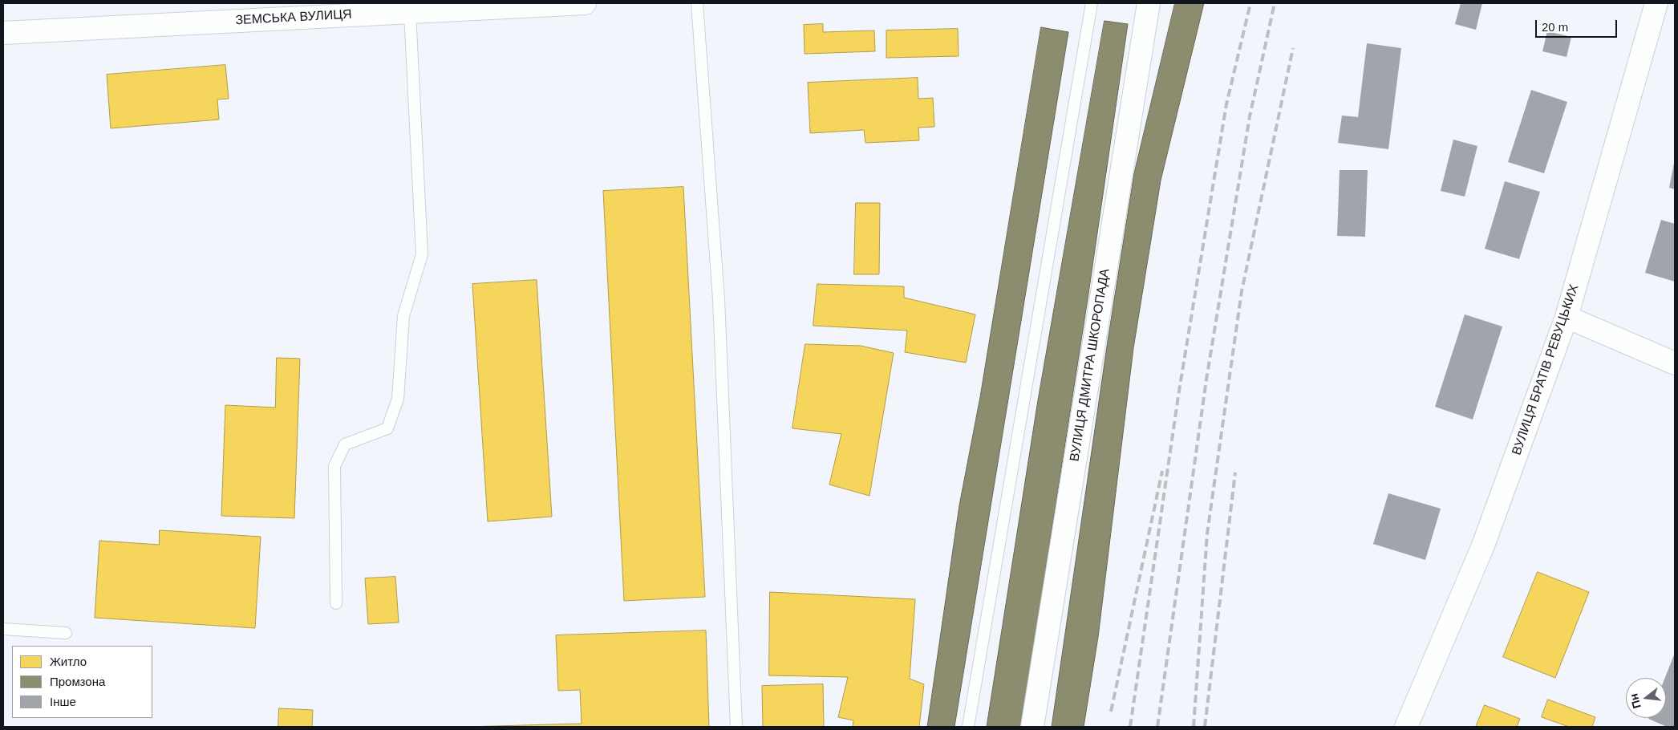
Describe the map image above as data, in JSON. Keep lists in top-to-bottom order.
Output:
{
  "streets": {
    "street": ["ЗЕМСЬКА ВУЛИЦЯ", "ВУЛИЦЯ ДМИТРА ШКОРОПАДА", "ВУЛИЦЯ БРАТІВ РЕВУЦЬКИХ"]
  },
  "legend": ["Житло", "Промзона", "Інше"],
  "scale_bar": "20 m",
  "north": "left"
}
